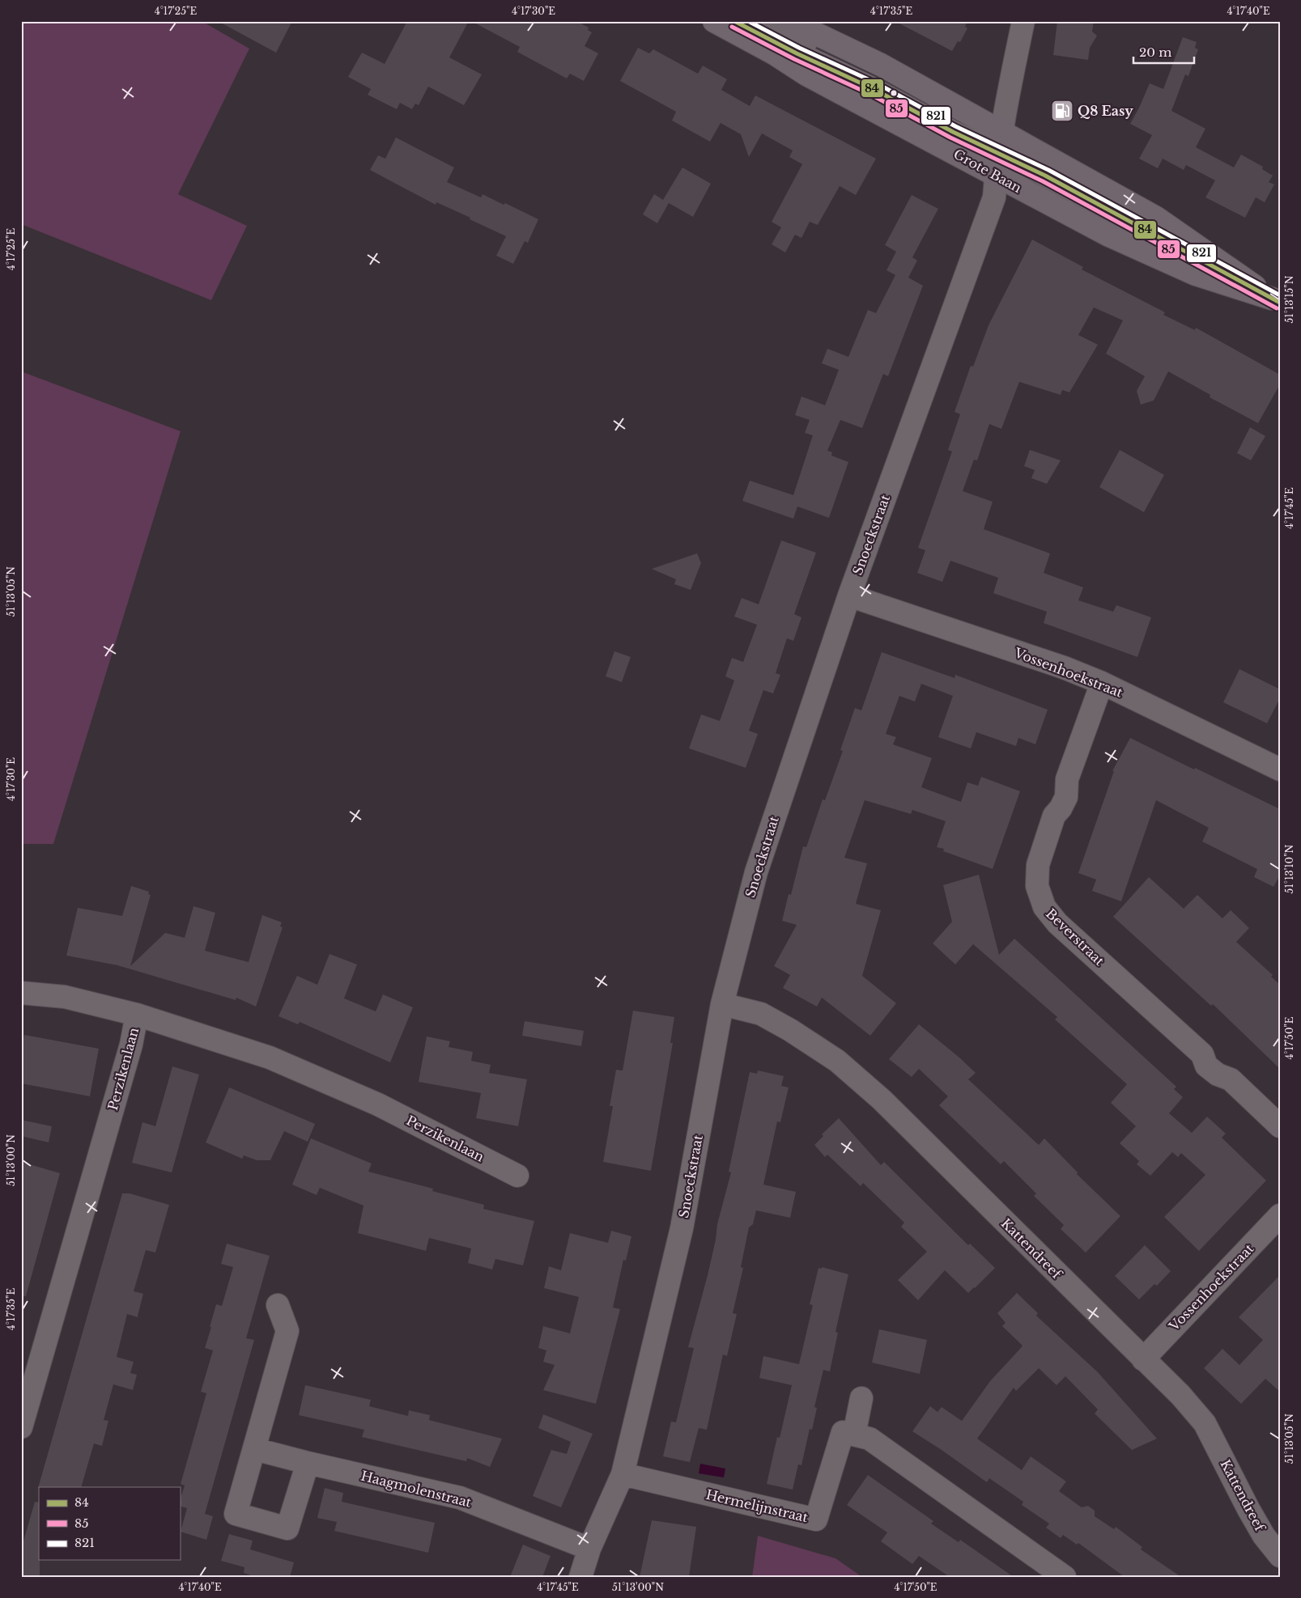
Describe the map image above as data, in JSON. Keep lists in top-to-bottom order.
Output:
{
  "streets": {
    "main road": ["Grote Baan"],
    "street": [
      "Snoeckstraat",
      "Vossenhoekstraat",
      "Beverstraat",
      "Perzikenlaan",
      "Kattendreef",
      "Haagmolenstraat",
      "Hermelijnstraat"
    ]
  },
  "crossings": [
    ["Grote Baan", "Snoeckstraat"],
    ["Snoeckstraat", "Vossenhoekstraat"],
    ["Snoeckstraat", "Kattendreef"],
    ["Snoeckstraat", "Haagmolenstraat"],
    ["Snoeckstraat", "Hermelijnstraat"],
    ["Vossenhoekstraat", "Beverstraat"],
    ["Vossenhoekstraat", "Kattendreef"]
  ],
  "places": {
    "fuel station": ["Q8 Easy"]
  },
  "lines": ["transit line 84", "transit line 821", "transit line 85"],
  "legend": ["84", "85", "821"],
  "scale_bar": "20 m",
  "coordinates": [
    "4°17'25\"E",
    "4°17'30\"E",
    "4°17'35\"E",
    "4°17'40\"E",
    "51°13'15\"N",
    "4°17'45\"E",
    "51°13'05\"N",
    "51°13'10\"N",
    "4°17'50\"E",
    "51°13'00\"N"
  ]
}
